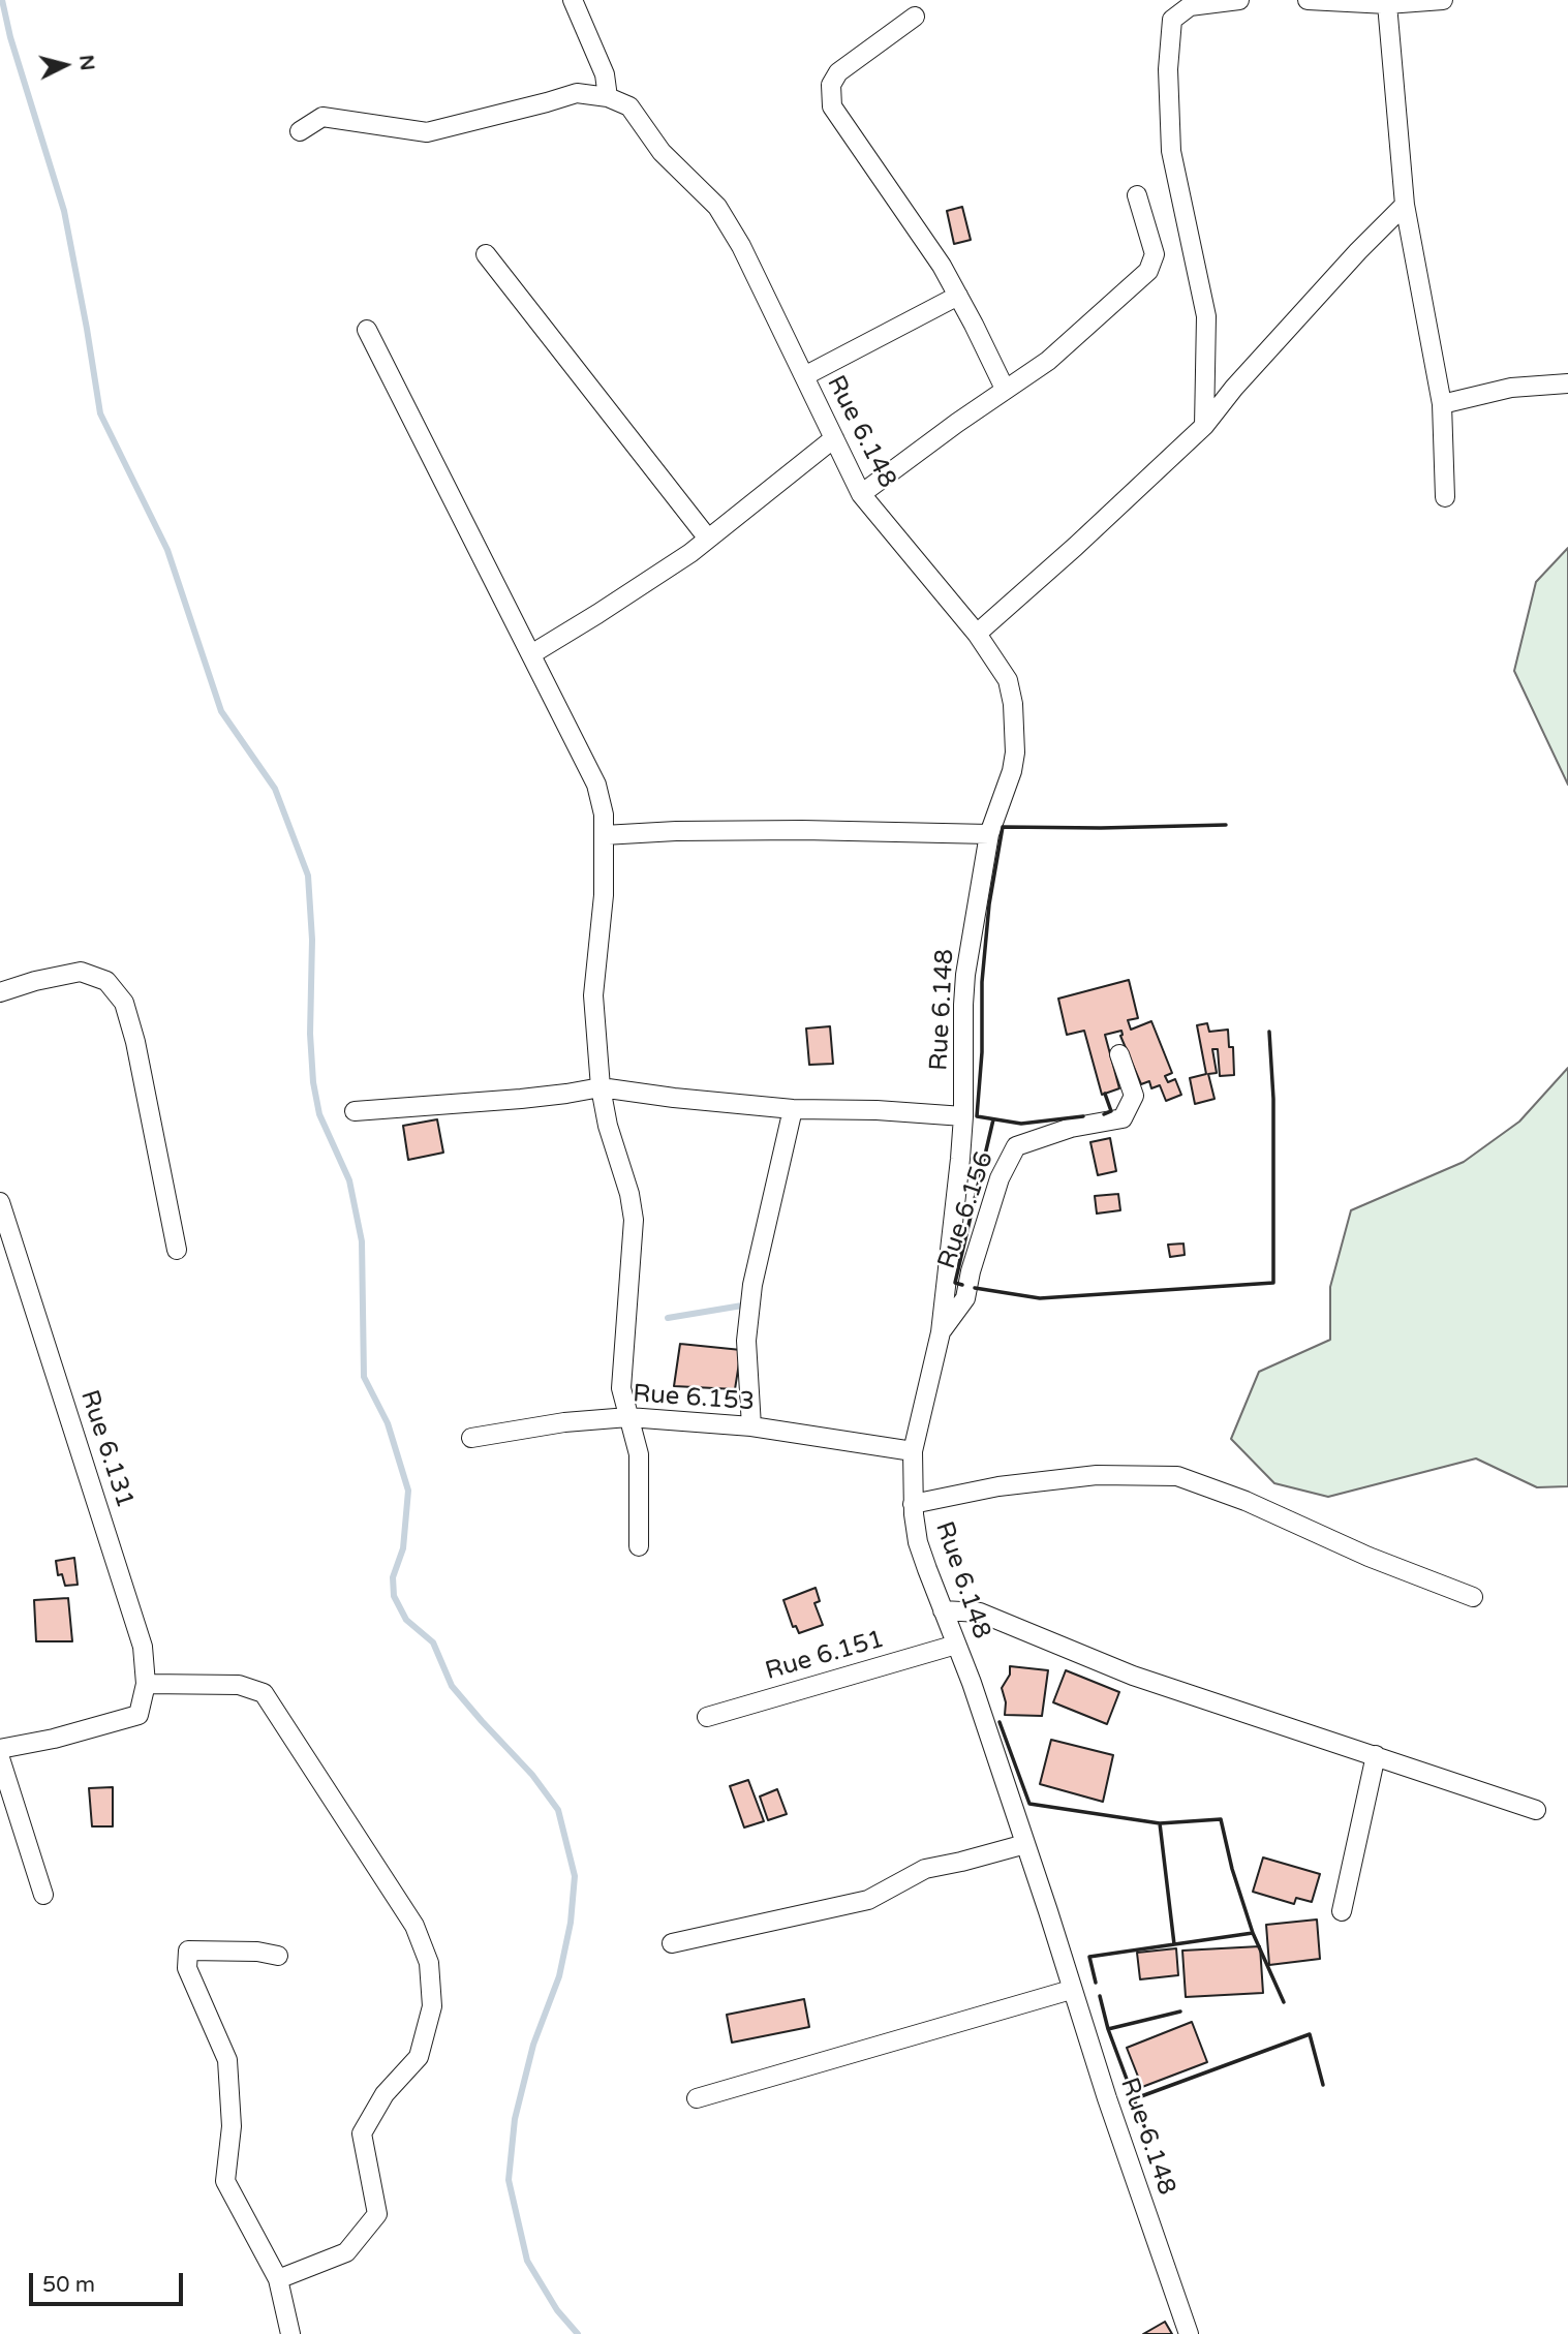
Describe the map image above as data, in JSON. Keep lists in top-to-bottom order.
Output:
{
  "streets": {
    "street": [
      "Rue 6.148",
      "Rue 6.156",
      "Rue 6.153",
      "Rue 6.131",
      "Rue 6.151"
    ]
  },
  "crossings": [
    ["Rue 6.148", "Rue 6.156"],
    ["Rue 6.148", "Rue 6.153"],
    ["Rue 6.148", "Rue 6.151"]
  ],
  "scale_bar": "50 m",
  "north": "right"
}
